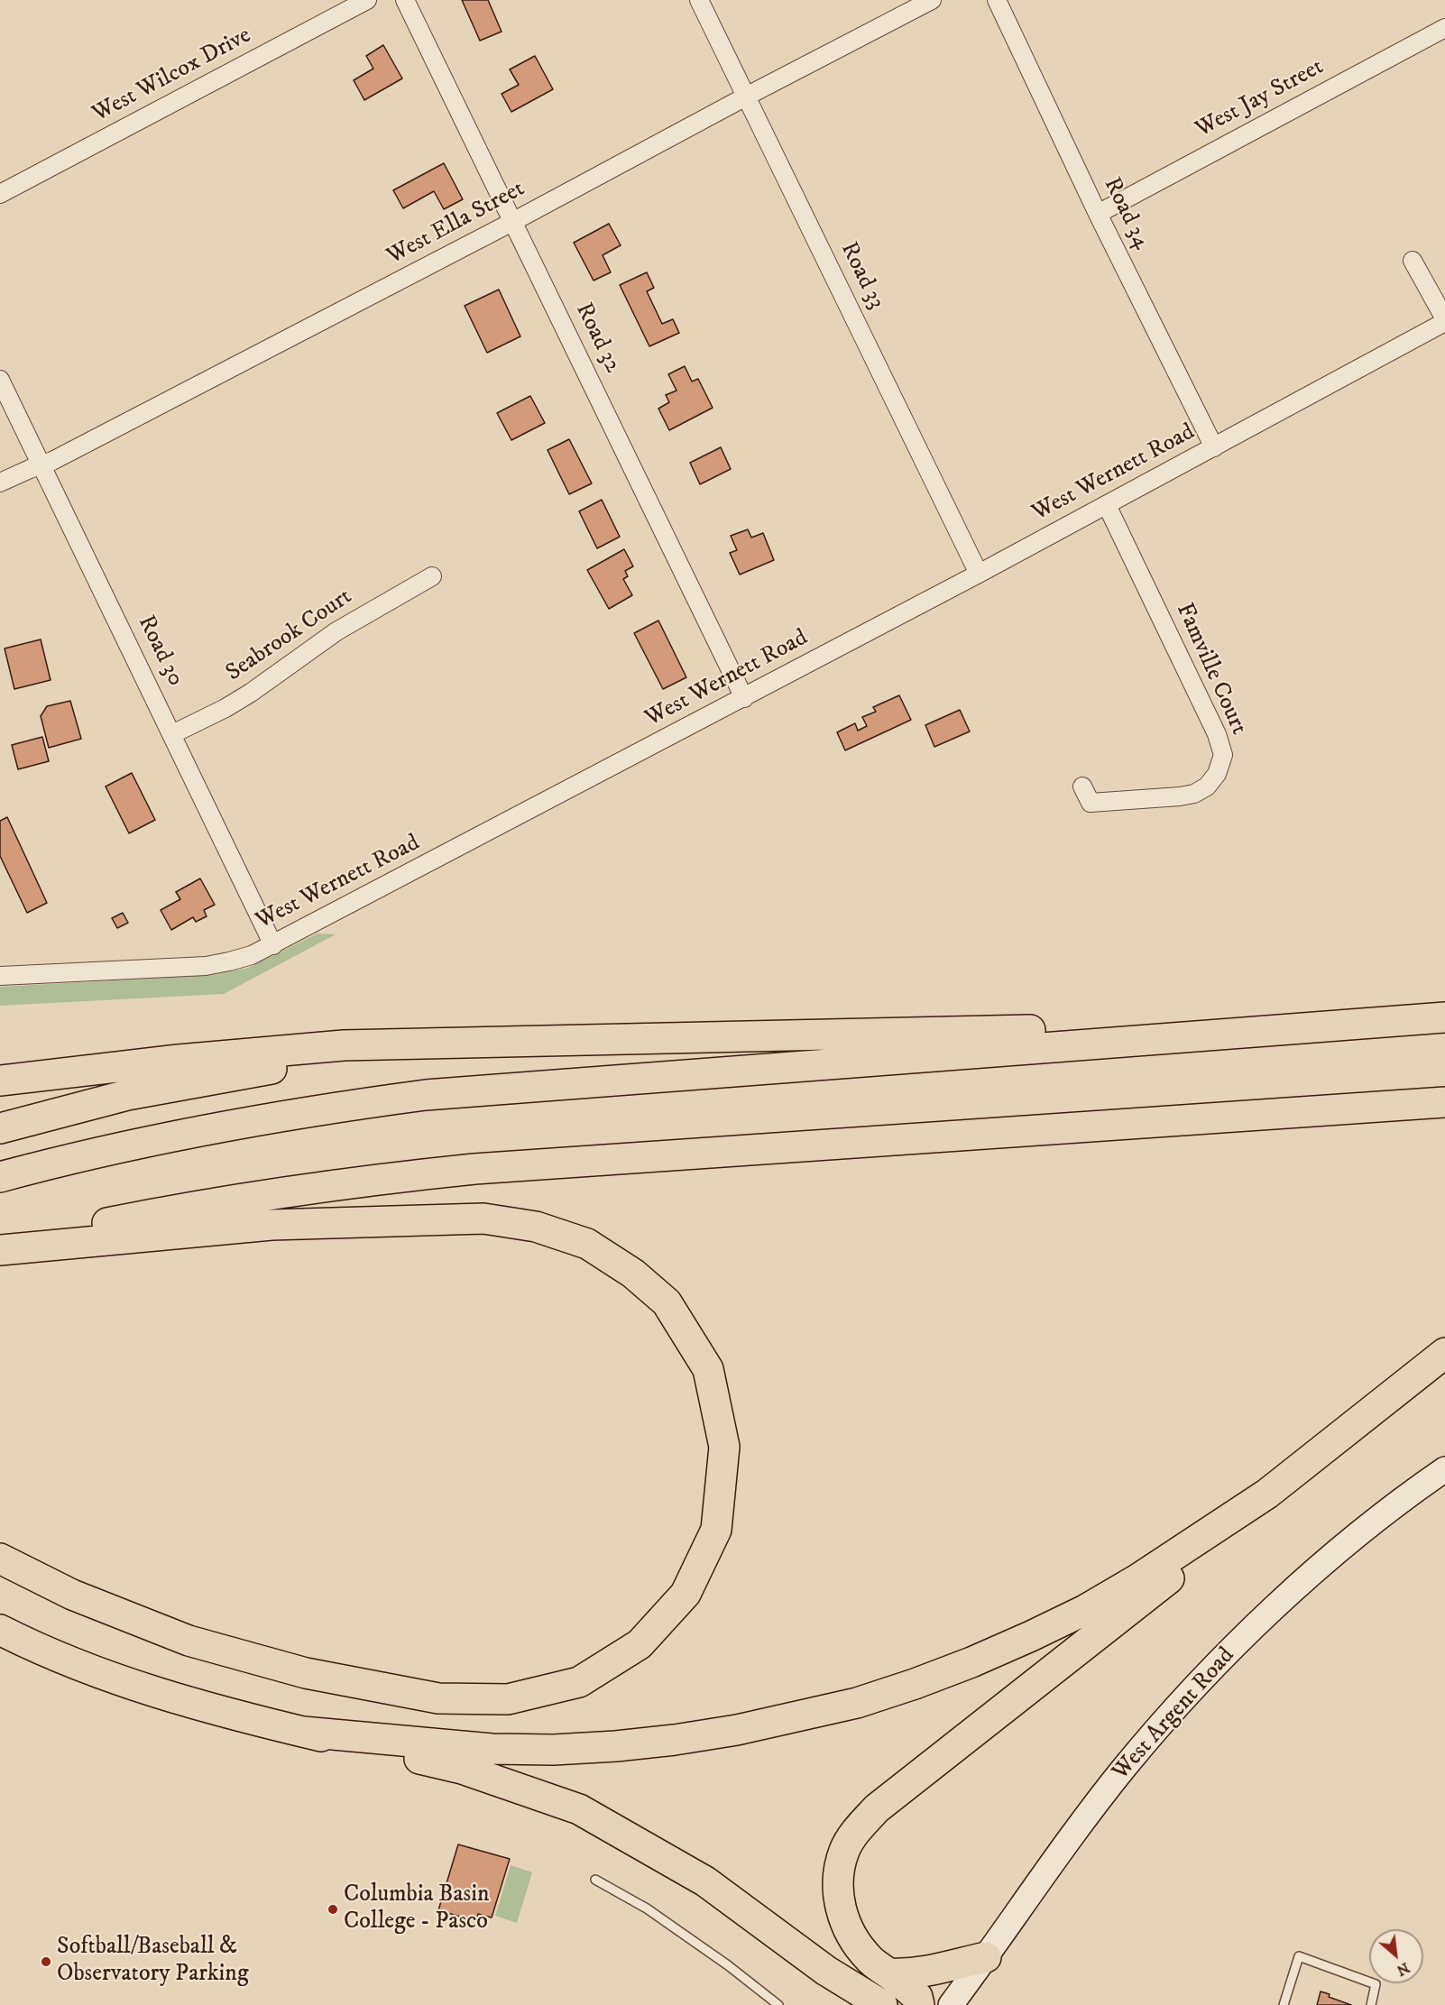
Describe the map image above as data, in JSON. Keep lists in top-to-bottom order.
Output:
{
  "streets": {
    "main road": ["West Argent Road"],
    "street": [
      "West Wilcox Drive",
      "West Jay Street",
      "Road 34",
      "West Ella Street",
      "Road 33",
      "Road 32",
      "West Wernett Road",
      "Seabrook Court",
      "Road 30",
      "Famville Court"
    ]
  },
  "crossings": [
    ["West Jay Street", "Road 34"],
    ["Road 34", "West Wernett Road"],
    ["West Ella Street", "Road 33"],
    ["West Ella Street", "Road 32"],
    ["West Ella Street", "Road 30"],
    ["Road 33", "West Wernett Road"],
    ["Road 32", "West Wernett Road"],
    ["West Wernett Road", "Road 30"],
    ["West Wernett Road", "Famville Court"],
    ["Seabrook Court", "Road 30"]
  ],
  "places": ["Columbia Basin College - Pasco", "Softball/Baseball & Observatory Parking"],
  "north": "bottom right"
}
